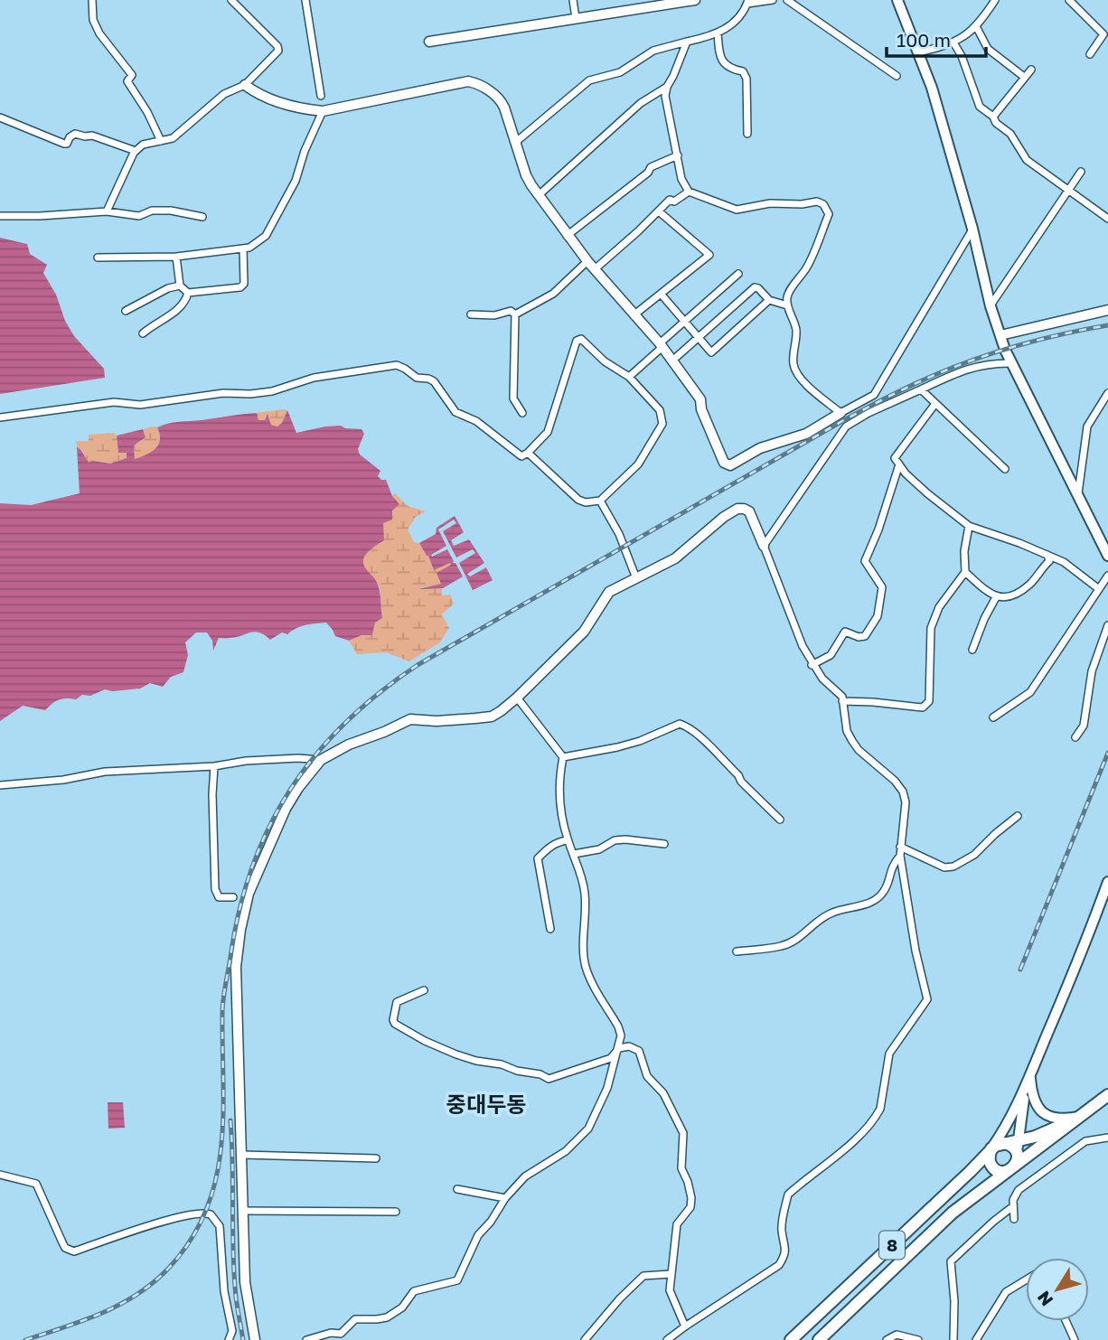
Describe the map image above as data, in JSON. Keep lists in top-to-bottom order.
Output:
{
  "streets": {
    "main road": ["8"]
  },
  "districts": ["중대두동"],
  "scale_bar": "100 m",
  "north": "bottom left"
}
